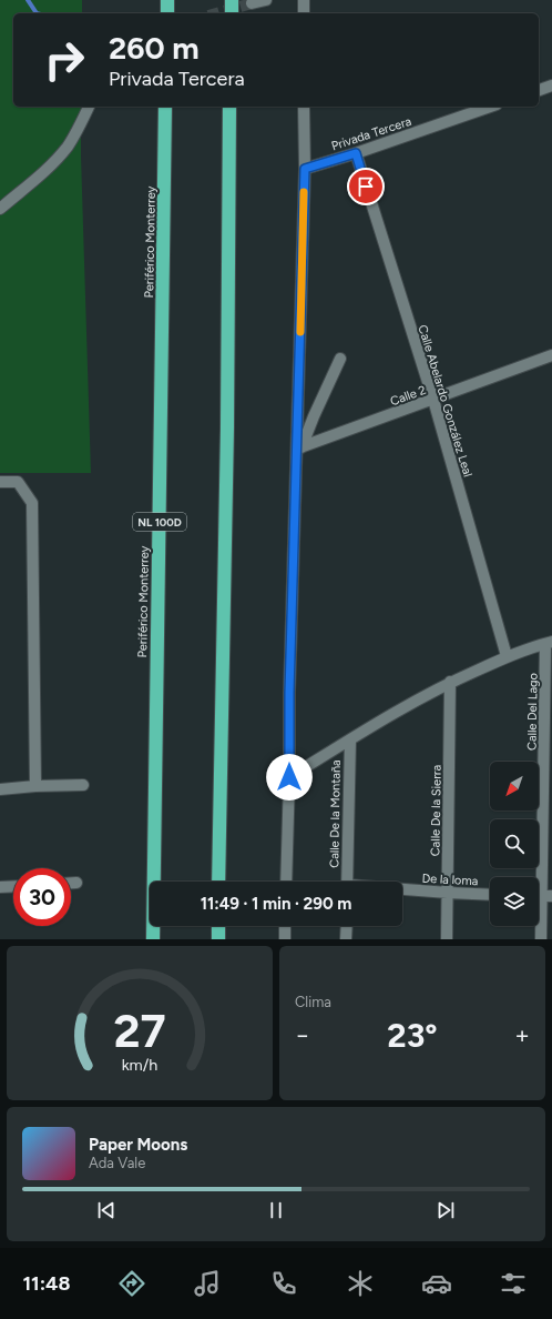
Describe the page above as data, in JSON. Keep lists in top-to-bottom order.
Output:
{
  "streets": {
    "highway": ["Periférico Monterrey", "NL 100D"],
    "street": [
      "Privada Tercera",
      "Calle 2",
      "Calle Abelardo González Leal",
      "Calle Del Lago",
      "Calle De la Sierra",
      "Calle De la Montaña",
      "De la loma"
    ]
  },
  "crossings": [
    ["Privada Tercera", "Calle Abelardo González Leal"],
    ["Calle 2", "Calle Abelardo González Leal"],
    ["Calle De la Sierra", "De la loma"]
  ],
  "north": "bottom left",
  "page": {
    "turn": ["260 m", "Privada Tercera"],
    "limit": "30",
    "trip": "11:49 · 1 min · 290 m",
    "tile": "Clima",
    "heat": ["−", "23°", "+"],
    "song": ["Paper Moons", "Ada Vale"],
    "tabs": "11:48",
    "gauge": ["27", "km/h"]
  }
}
